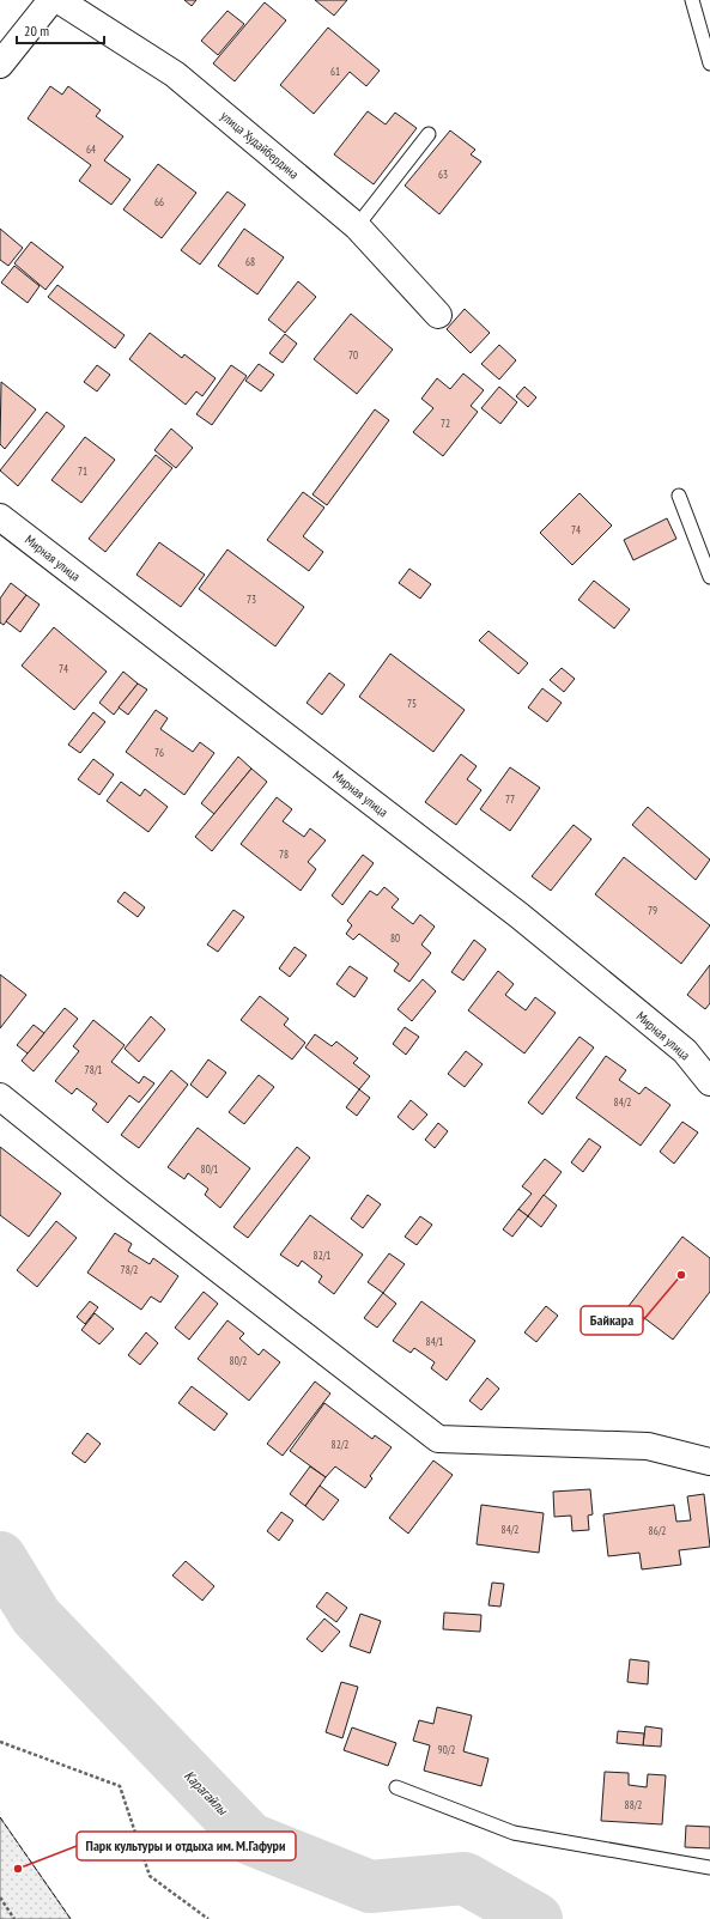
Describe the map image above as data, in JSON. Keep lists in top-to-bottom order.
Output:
{
  "streets": {
    "street": ["улица Худайбердина", "Мирная улица"]
  },
  "water": ["Карагайлы"],
  "places": ["Байкара", "Парк культуры и отдыха им. М.Гафури"],
  "house_numbers": [
    "61",
    "64",
    "63",
    "66",
    "68",
    "70",
    "72",
    "71",
    "74",
    "73",
    "74",
    "75",
    "76",
    "77",
    "78",
    "79",
    "80",
    "78/1",
    "84/2",
    "80/1",
    "82/1",
    "78/2",
    "84/1",
    "80/2",
    "82/2",
    "84/2",
    "86/2",
    "90/2",
    "88/2"
  ],
  "scale_bar": "20 m"
}
